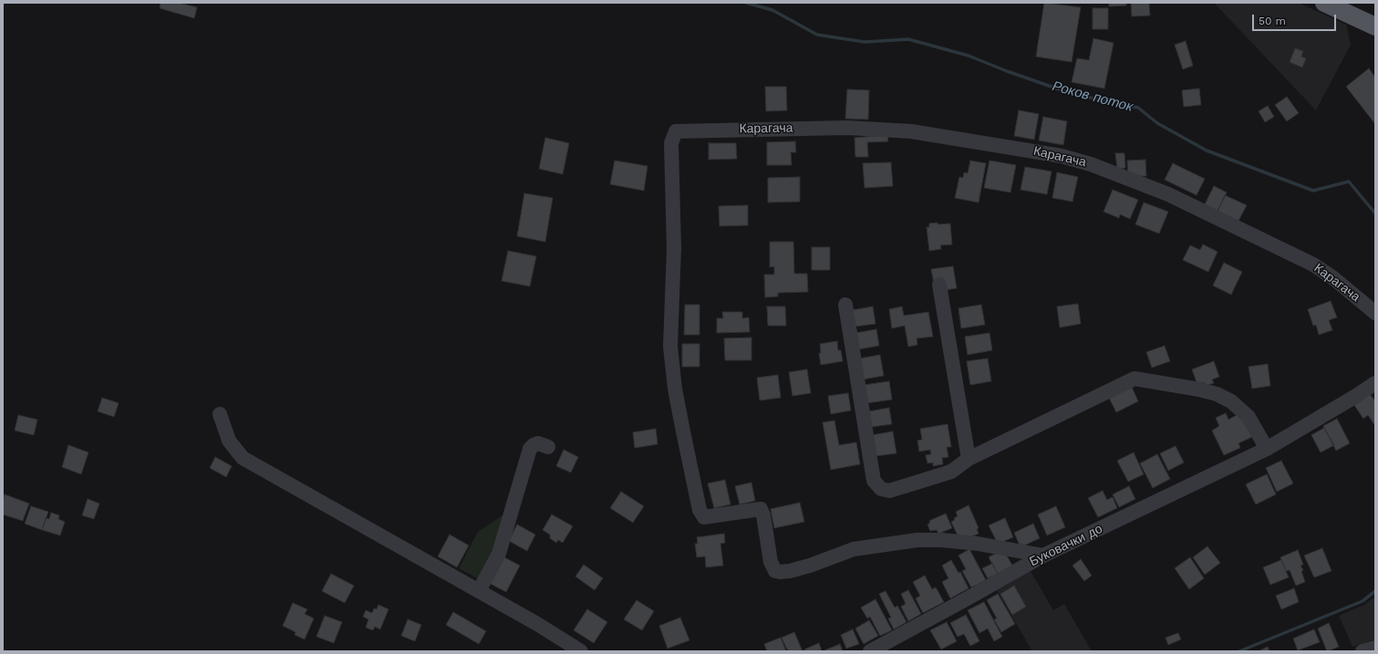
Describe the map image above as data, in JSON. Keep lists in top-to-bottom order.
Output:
{
  "streets": {
    "street": ["Карагача", "Буковачки до"]
  },
  "crossings": [
    ["Карагача", "Буковачки до"]
  ],
  "water": ["Роков поток"],
  "scale_bar": "50 m"
}
